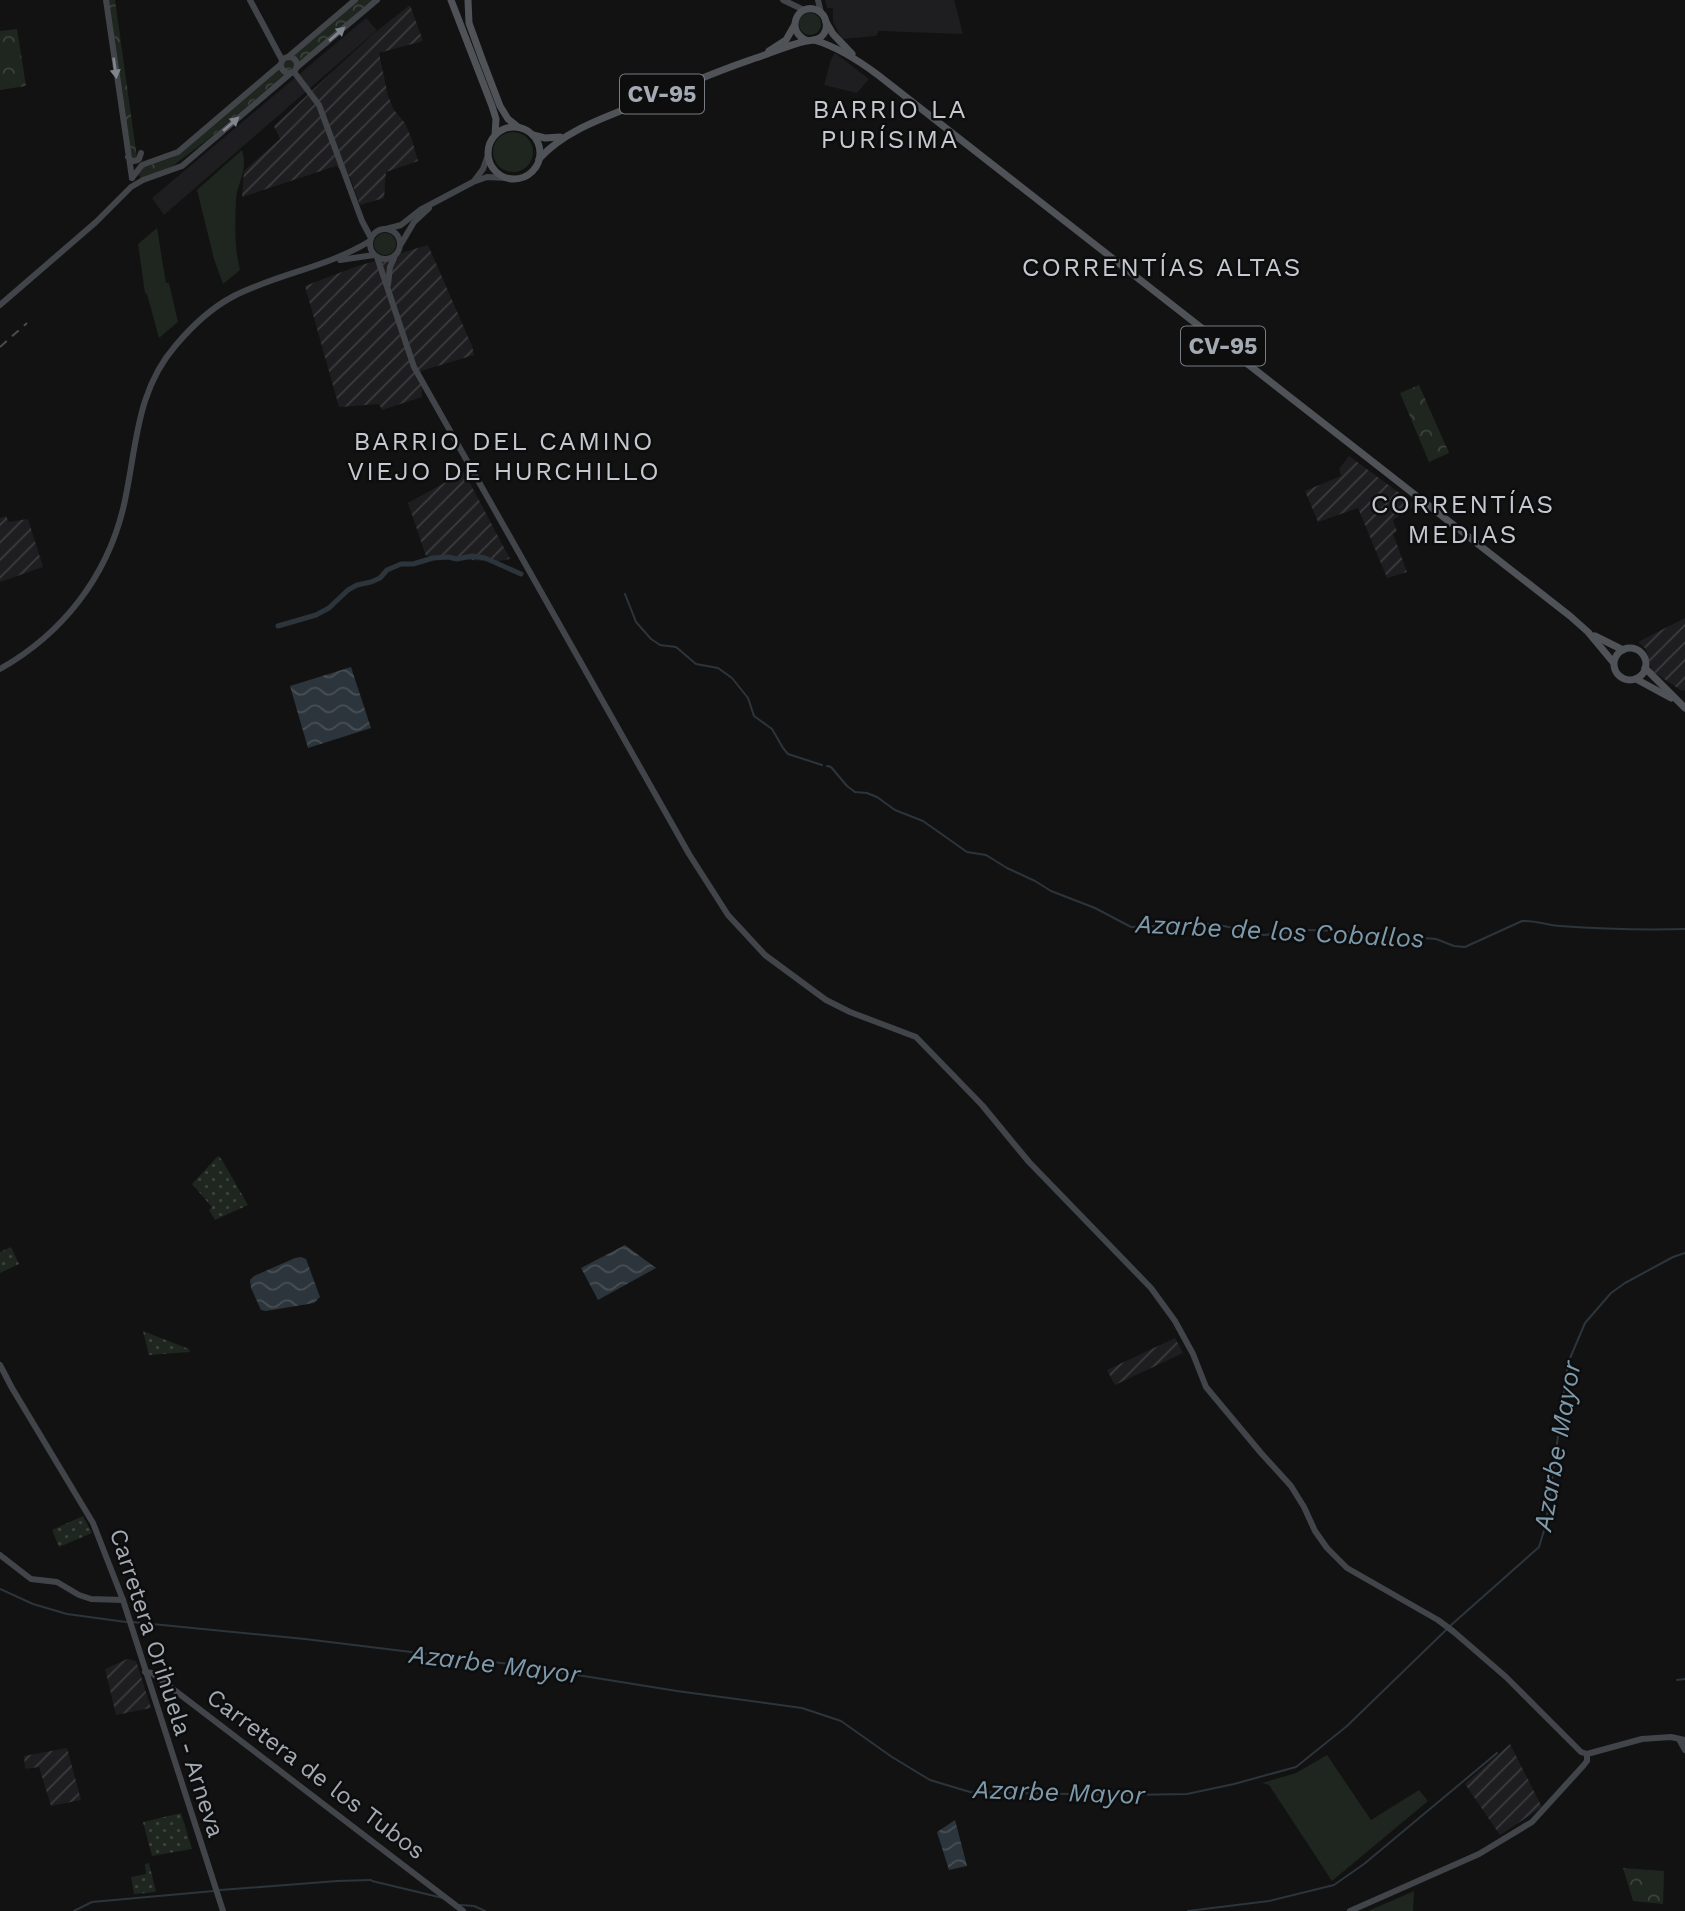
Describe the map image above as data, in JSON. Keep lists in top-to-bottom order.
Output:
{
  "streets": {
    "main road": ["CV-95", "Carretera Orihuela - Arneva", "Carretera de los Tubos"]
  },
  "crossings": [
    ["Carretera Orihuela - Arneva", "Carretera de los Tubos"]
  ],
  "districts": [
    "BARRIO LA PURÍSIMA",
    "CORRENTÍAS ALTAS",
    "BARRIO DEL CAMINO VIEJO DE HURCHILLO",
    "CORRENTÍAS MEDIAS"
  ],
  "water": ["Azarbe de los Coballos", "Azarbe Mayor"]
}
